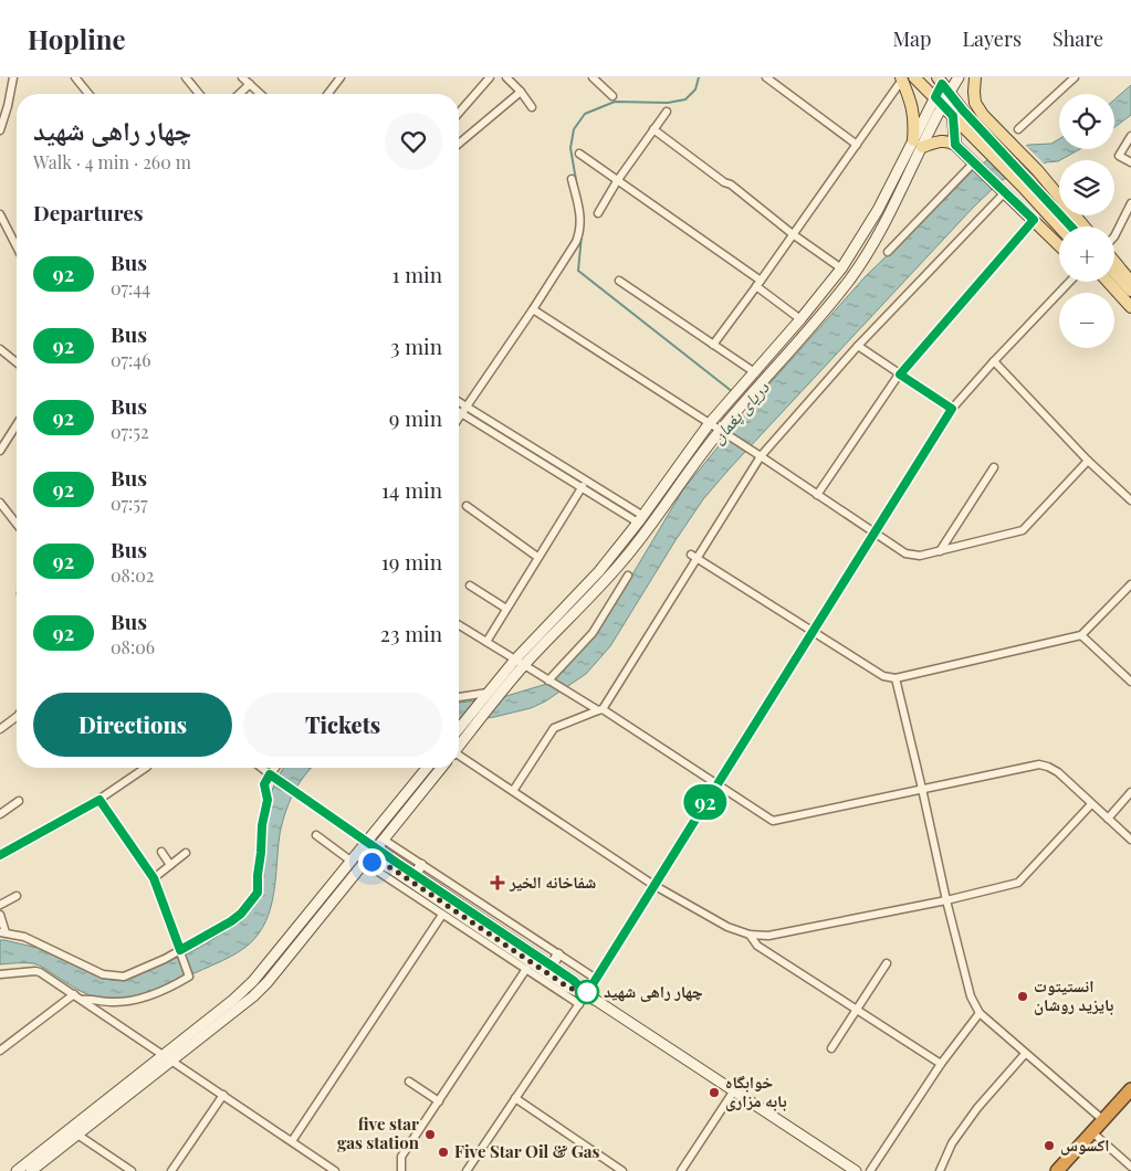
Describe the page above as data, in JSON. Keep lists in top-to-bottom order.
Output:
{
  "water": ["دریای پغمان"],
  "places": {
    "health": ["شفاخانه الخیر"],
    "other": [
      "چهار راهی شهید",
      "انستیتوت بایزید روشان",
      "خوابگاه بابه مزاری",
      "five star gas station",
      "اکسوس",
      "Five Star Oil & Gas"
    ]
  },
  "lines": ["bus line 92"],
  "page": {
    "header": "Hopline",
    "nav": ["Map", "Layers", "Share"],
    "on_map": "92",
    "map_buttons": ["+", "−"],
    "heading": [
      ["چهار راهی شهید", "Walk · 4 min · 260 m"],
      "Departures"
    ],
    "list": [
      {
        "mark": "92",
        "name": "Bus",
        "note": "07:44",
        "value": "1 min"
      },
      {
        "mark": "92",
        "name": "Bus",
        "note": "07:46",
        "value": "3 min"
      },
      {
        "mark": "92",
        "name": "Bus",
        "note": "07:52",
        "value": "9 min"
      },
      {
        "mark": "92",
        "name": "Bus",
        "note": "07:57",
        "value": "14 min"
      },
      {
        "mark": "92",
        "name": "Bus",
        "note": "08:02",
        "value": "19 min"
      },
      {
        "mark": "92",
        "name": "Bus",
        "note": "08:06",
        "value": "23 min"
      }
    ],
    "buttons": ["Directions", "Tickets"]
  }
}
